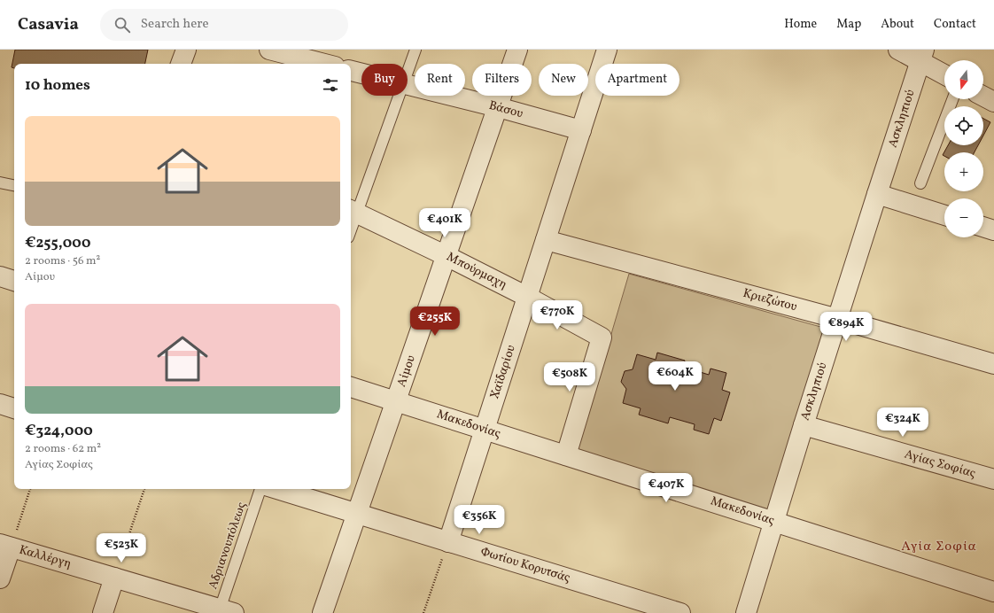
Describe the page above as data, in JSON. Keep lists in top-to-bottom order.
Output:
{
  "streets": {
    "street": [
      "Βάσου",
      "Ασκληπιού",
      "Μπούρμαχη",
      "Κριεζώτου",
      "Αίμου",
      "Χαϊδαρίου",
      "Μακεδονίας",
      "Αγίας Σοφίας",
      "Καλλέργη",
      "Φωτίου Κορυτσάς"
    ],
    "lane": ["Αδριανουπόλεως"]
  },
  "crossings": [
    ["Βάσου", "Αίμου"],
    ["Βάσου", "Χαϊδαρίου"],
    ["Ασκληπιού", "Κριεζώτου"],
    ["Ασκληπιού", "Μακεδονίας"],
    ["Ασκληπιού", "Αγίας Σοφίας"],
    ["Μπούρμαχη", "Αίμου"],
    ["Μπούρμαχη", "Χαϊδαρίου"],
    ["Μπούρμαχη", "Μακεδονίας"],
    ["Κριεζώτου", "Χαϊδαρίου"],
    ["Αίμου", "Μακεδονίας"],
    ["Αίμου", "Φωτίου Κορυτσάς"],
    ["Χαϊδαρίου", "Μακεδονίας"],
    ["Χαϊδαρίου", "Φωτίου Κορυτσάς"],
    ["Αδριανουπόλεως", "Καλλέργη"]
  ],
  "districts": ["Αγία Σοφία"],
  "north": "bottom",
  "page": {
    "header": "Casavia",
    "search": "Search here",
    "nav": [
      "Home",
      "Map",
      "About",
      "Contact"
    ],
    "map_buttons": ["+", "−"],
    "chip": [
      "Buy",
      "Rent",
      "Filters",
      "New",
      "Apartment"
    ],
    "heading": "10 homes",
    "list": [
      {
        "name": "€255,000",
        "note": "2 rooms · 56 m² · Αίμου"
      },
      {
        "name": "€324,000",
        "note": "2 rooms · 62 m² · Αγίας Σοφίας"
      }
    ],
    "price": [
      "€401K",
      "€770K",
      "€255K",
      "€894K",
      "€604K",
      "€508K",
      "€324K",
      "€407K",
      "€356K",
      "€523K"
    ]
  }
}
